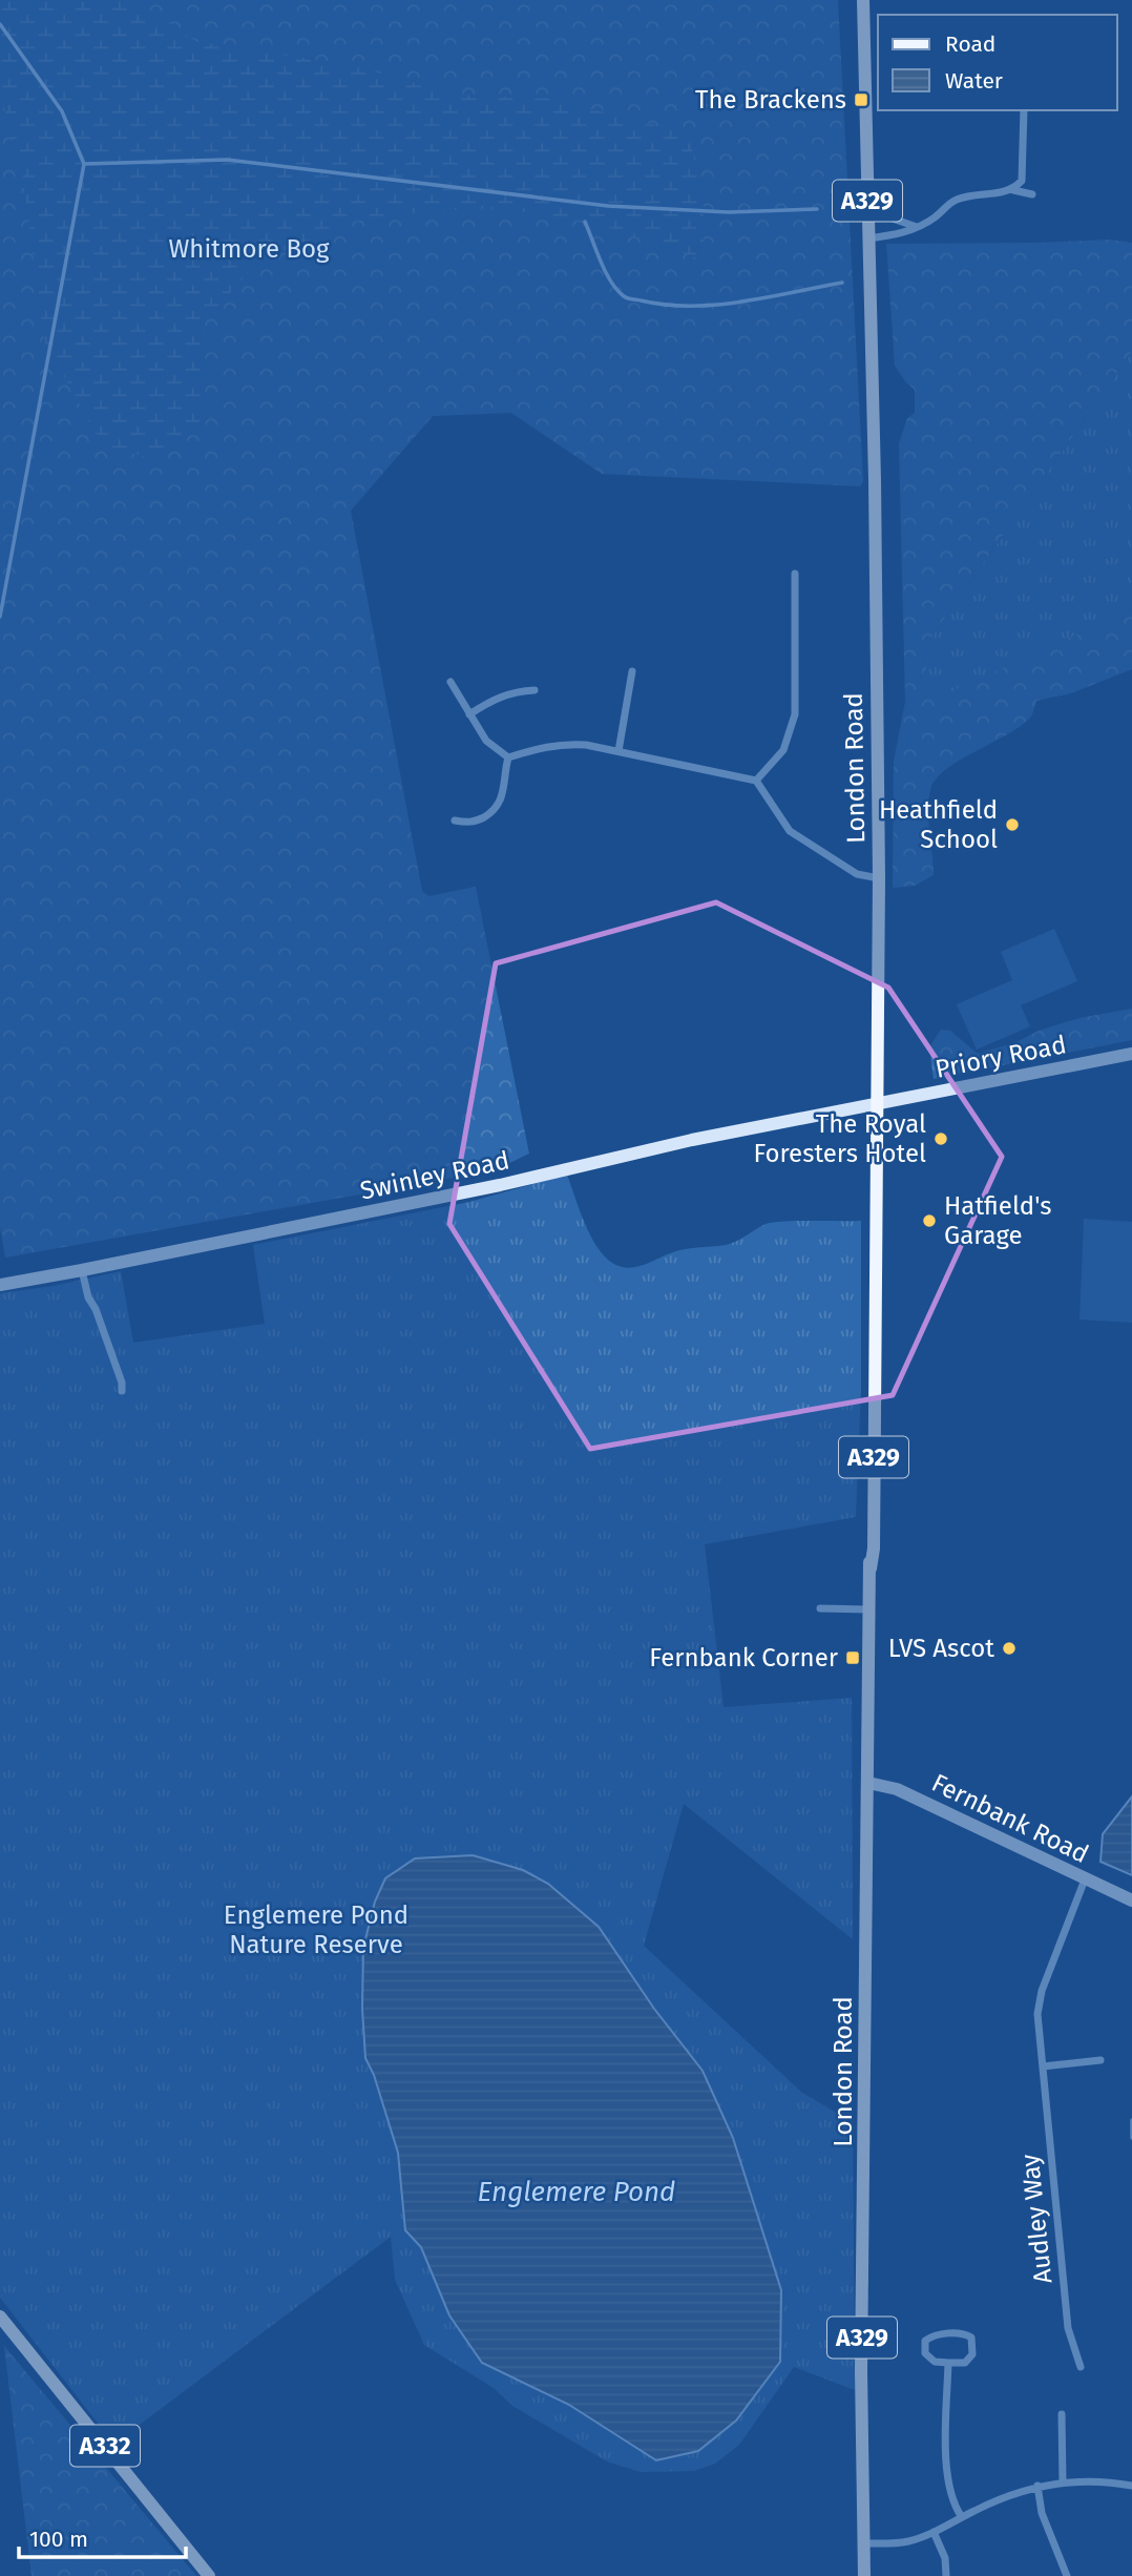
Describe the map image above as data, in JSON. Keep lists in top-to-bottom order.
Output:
{
  "streets": {
    "main road": [
      "A329",
      "London Road",
      "Priory Road",
      "Swinley Road",
      "Fernbank Road",
      "A332"
    ],
    "street": ["Audley Way"]
  },
  "crossings": [
    ["London Road", "Priory Road"],
    ["London Road", "Swinley Road"],
    ["London Road", "Fernbank Road"],
    ["Priory Road", "Swinley Road"],
    ["Fernbank Road", "Audley Way"]
  ],
  "water": ["Englemere Pond"],
  "parks": ["Whitmore Bog", "Englemere Pond Nature Reserve"],
  "places": {
    "transit": ["The Brackens", "Fernbank Corner"],
    "other": [
      "Heathfield School",
      "The Royal Foresters Hotel",
      "Hatfield's Garage",
      "LVS Ascot"
    ]
  },
  "legend": ["Road", "Water"],
  "scale_bar": "100 m"
}
